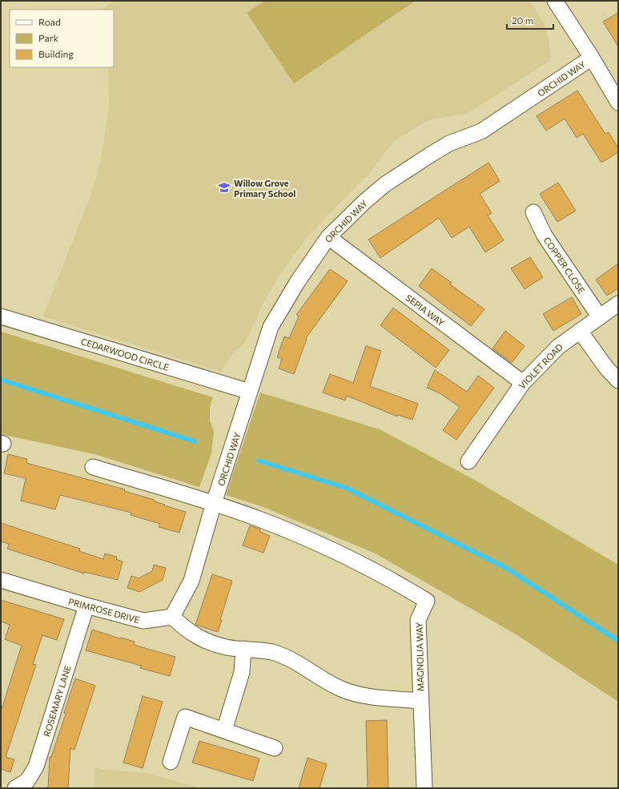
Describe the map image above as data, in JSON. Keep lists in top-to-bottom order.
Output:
{
  "streets": {
    "street": [
      "ORCHID WAY",
      "COPPER CLOSE",
      "SEPIA WAY",
      "CEDARWOOD CIRCLE",
      "VIOLET ROAD",
      "PRIMROSE DRIVE",
      "MAGNOLIA WAY",
      "ROSEMARY LANE"
    ]
  },
  "crossings": [
    ["ORCHID WAY", "SEPIA WAY"],
    ["ORCHID WAY", "CEDARWOOD CIRCLE"],
    ["ORCHID WAY", "PRIMROSE DRIVE"],
    ["ORCHID WAY", "MAGNOLIA WAY"],
    ["COPPER CLOSE", "VIOLET ROAD"],
    ["SEPIA WAY", "VIOLET ROAD"],
    ["PRIMROSE DRIVE", "ROSEMARY LANE"]
  ],
  "places": {
    "school or university": ["Willow Grove Primary School"]
  },
  "legend": ["Road", "Park", "Building"],
  "scale_bar": "20 m"
}
